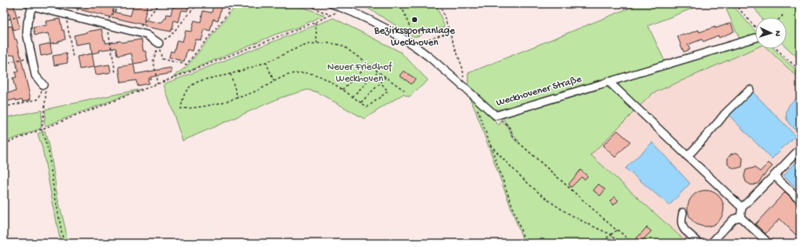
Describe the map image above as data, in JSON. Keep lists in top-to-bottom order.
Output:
{
  "streets": {
    "street": ["Weckhovener Straße"]
  },
  "parks": ["Neuer Friedhof Weckhoven"],
  "places": ["Bezirkssportanlage Weckhoven"],
  "north": "right"
}
